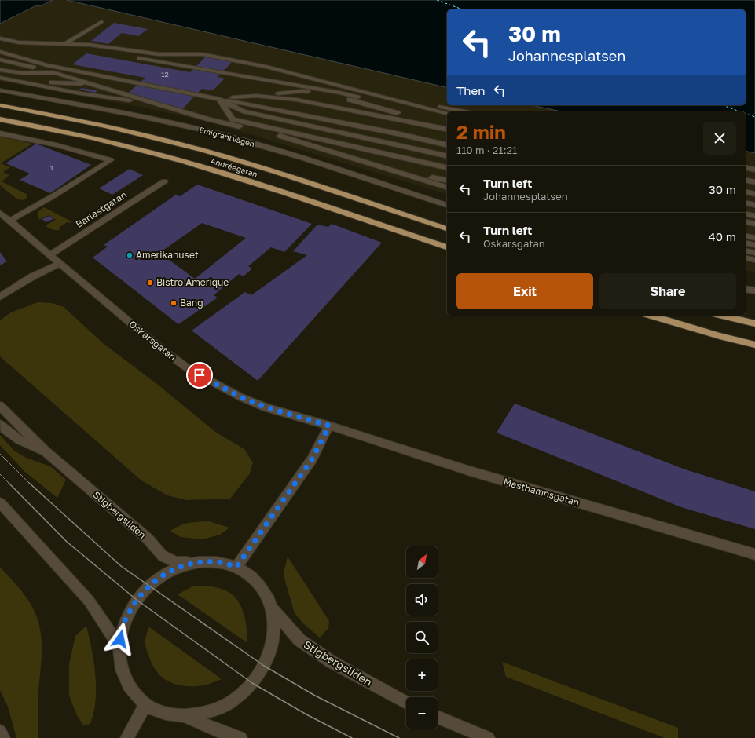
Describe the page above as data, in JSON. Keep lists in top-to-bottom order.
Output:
{
  "streets": {
    "highway": ["Andréegatan"],
    "street": [
      "Emigrantvägen",
      "Barlastgatan",
      "Oskarsgatan",
      "Masthamnsgatan",
      "Stigbergsliden"
    ]
  },
  "crossings": [
    ["Barlastgatan", "Oskarsgatan"],
    ["Oskarsgatan", "Masthamnsgatan"]
  ],
  "places": ["Amerikahuset", "Bistro Amerique", "Bang"],
  "house_numbers": ["12", "1"],
  "north": "top right",
  "page": {
    "turn": ["30 m", "Johannesplatsen"],
    "then": "Then",
    "heading": ["2 min", "110 m · 21:21"],
    "list": [
      {
        "name": "Turn left",
        "note": "Johannesplatsen",
        "value": "30 m"
      },
      {
        "name": "Turn left",
        "note": "Oskarsgatan",
        "value": "40 m"
      }
    ],
    "buttons": ["Exit", "Share"],
    "map_buttons": ["+", "−"]
  }
}
